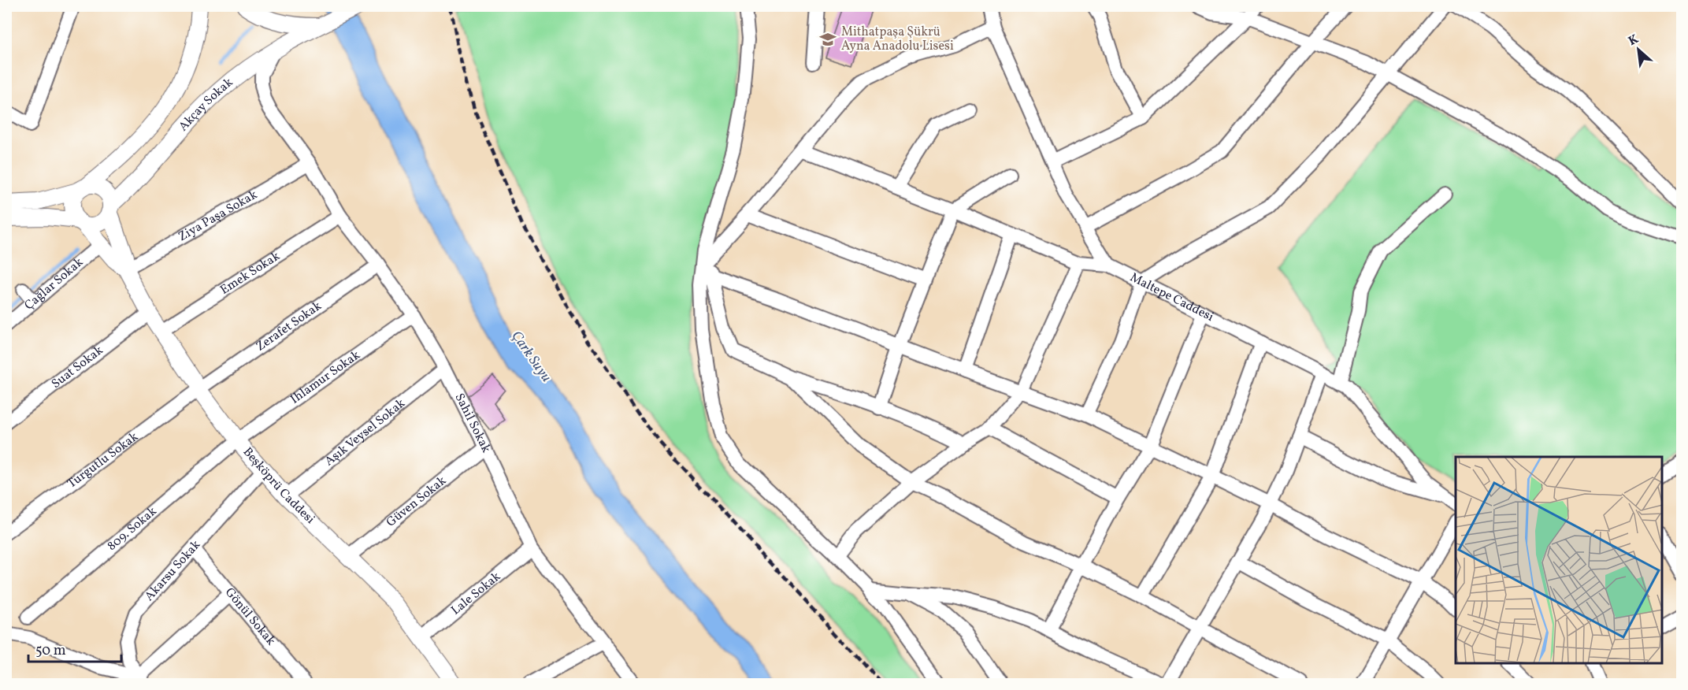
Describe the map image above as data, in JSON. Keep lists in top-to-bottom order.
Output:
{
  "streets": {
    "main road": ["Akçay Sokak", "Beşköprü Caddesi"],
    "street": [
      "Ziya Paşa Sokak",
      "Emek Sokak",
      "Çağlar Sokak",
      "Maltepe Caddesi",
      "Zerafet Sokak",
      "Suat Sokak",
      "Ihlamur Sokak",
      "Sahil Sokak",
      "Aşık Veysel Sokak",
      "Turgutlu Sokak",
      "Güven Sokak",
      "809. Sokak",
      "Akarsu Sokak",
      "Lale Sokak",
      "Gönül Sokak"
    ]
  },
  "crossings": [
    ["Akçay Sokak", "Sahil Sokak"],
    ["Ziya Paşa Sokak", "Sahil Sokak"],
    ["Ziya Paşa Sokak", "Beşköprü Caddesi"],
    ["Emek Sokak", "Sahil Sokak"],
    ["Emek Sokak", "Beşköprü Caddesi"],
    ["Zerafet Sokak", "Sahil Sokak"],
    ["Zerafet Sokak", "Turgutlu Sokak"],
    ["Zerafet Sokak", "Beşköprü Caddesi"],
    ["Suat Sokak", "Beşköprü Caddesi"],
    ["Ihlamur Sokak", "Sahil Sokak"],
    ["Ihlamur Sokak", "Beşköprü Caddesi"],
    ["Ihlamur Sokak", "809. Sokak"],
    ["Sahil Sokak", "Aşık Veysel Sokak"],
    ["Sahil Sokak", "Güven Sokak"],
    ["Sahil Sokak", "Lale Sokak"],
    ["Aşık Veysel Sokak", "Beşköprü Caddesi"],
    ["Turgutlu Sokak", "Beşköprü Caddesi"],
    ["Beşköprü Caddesi", "Güven Sokak"],
    ["Beşköprü Caddesi", "809. Sokak"],
    ["Beşköprü Caddesi", "Akarsu Sokak"],
    ["Beşköprü Caddesi", "Lale Sokak"],
    ["Akarsu Sokak", "Gönül Sokak"]
  ],
  "water": ["Çark Suyu"],
  "places": {
    "school or university": ["Mithatpaşa Şükrü Ayna Anadolu Lisesi"]
  },
  "scale_bar": "50 m",
  "north": "top left"
}
